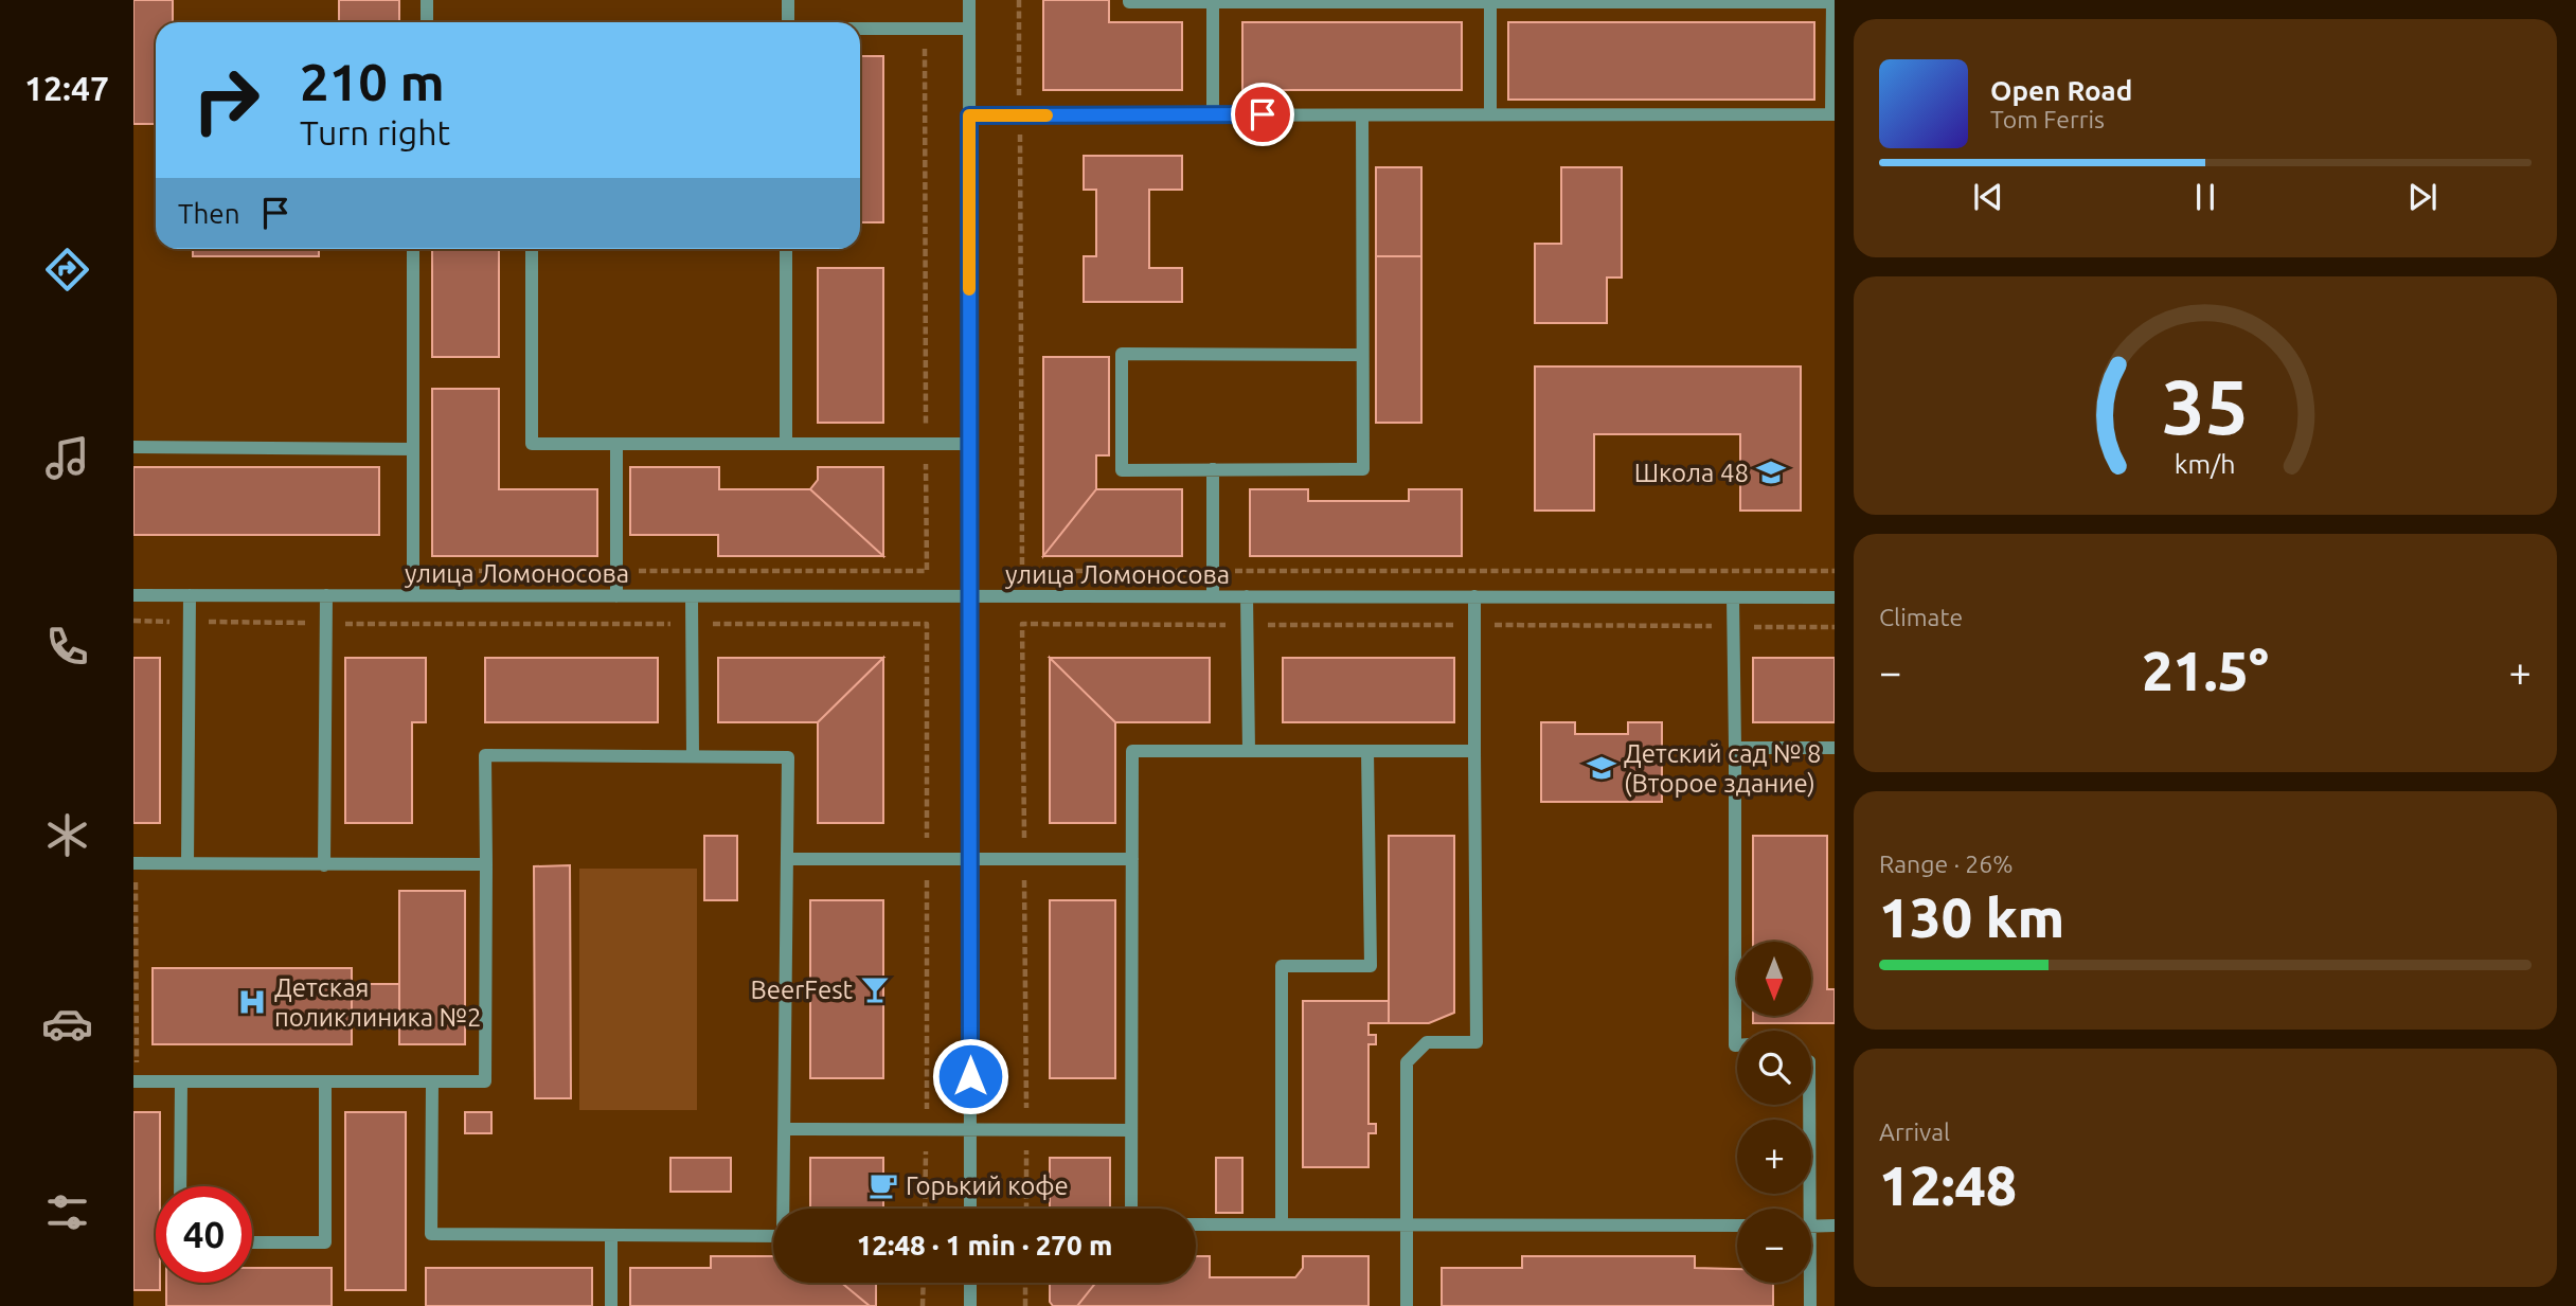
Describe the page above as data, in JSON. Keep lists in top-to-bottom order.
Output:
{
  "streets": {
    "street": ["улица Ломоносова"]
  },
  "places": {
    "school or university": ["Школа 48", "Детский сад № 8 (Второе здание)"],
    "bar": ["BeerFest"],
    "hospital": ["Детская поликлиника №2"],
    "cafe": ["Горький кофе"]
  },
  "north": "bottom",
  "page": {
    "tabs": "12:47",
    "turn": ["210 m", "Turn right"],
    "song": ["Open Road", "Tom Ferris"],
    "then": "Then",
    "tile": [
      "Climate",
      ["Range · 26%", "130 km"],
      ["Arrival", "12:48"]
    ],
    "heat": ["−", "21.5°", "+"],
    "map_buttons": ["+", "−"],
    "limit": "40",
    "trip": "12:48 · 1 min · 270 m",
    "gauge": ["35", "km/h"]
  }
}
